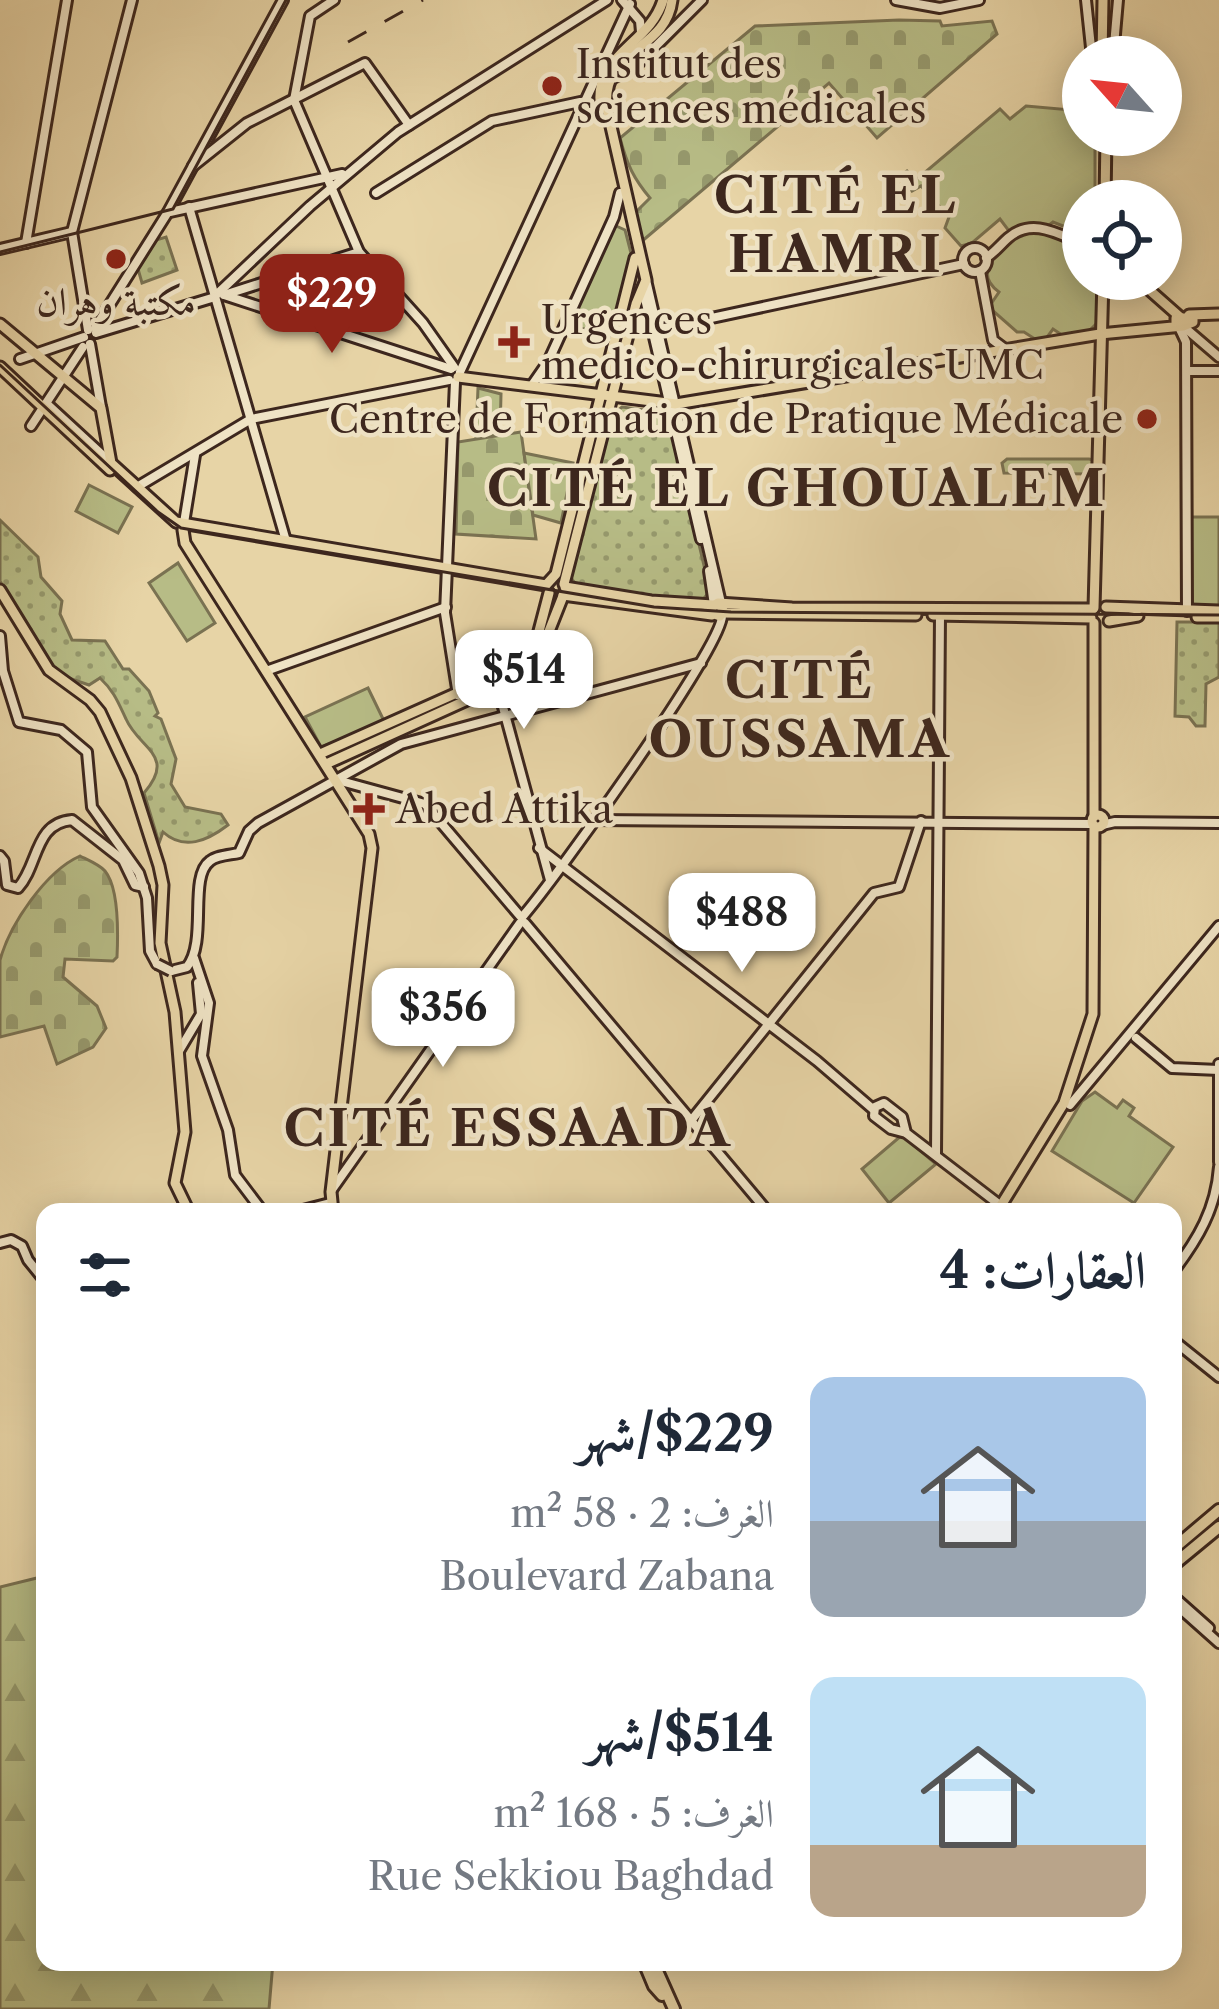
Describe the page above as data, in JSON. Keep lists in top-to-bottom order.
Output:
{
  "districts": [
    "CITÉ EL HAMRI",
    "CITÉ EL GHOUALEM",
    "CITÉ OUSSAMA",
    "CITÉ ESSAADA"
  ],
  "places": {
    "other": ["Institut des sciences médicales", "مكتبة وهران", "Centre de Formation de Pratique Médicale"],
    "health": ["Urgences medico-chirurgicales UMC", "Abed Attika"]
  },
  "north": "top left",
  "page": {
    "price": [
      "$229",
      "$514",
      "$488",
      "$356"
    ],
    "heading": "العقارات: 4",
    "list": [
      {
        "name": "$229/شهر",
        "note": "الغرف: 2 · 58 m² · Boulevard Zabana"
      },
      {
        "name": "$514/شهر",
        "note": "الغرف: 5 · 168 m² · Rue Sekkiou Baghdad"
      }
    ]
  }
}
